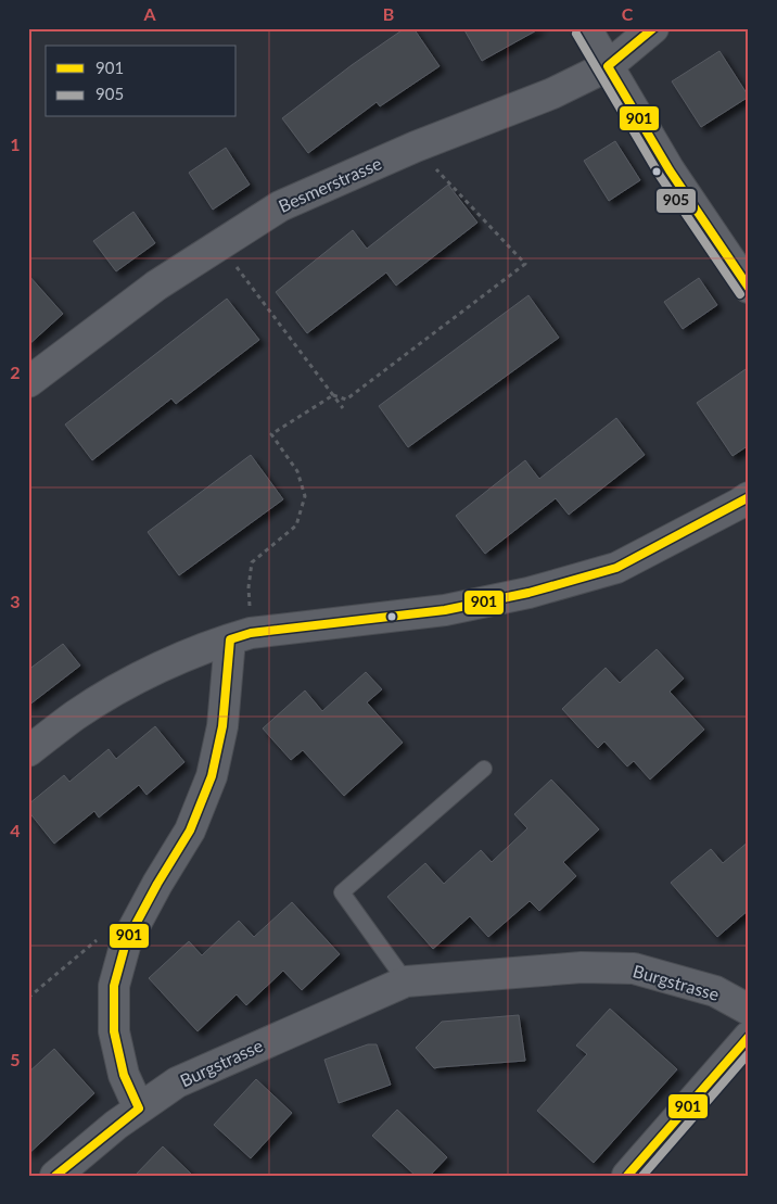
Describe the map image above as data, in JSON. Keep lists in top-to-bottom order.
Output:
{
  "streets": {
    "street": ["Besmerstrasse", "Burgstrasse"]
  },
  "lines": ["transit line 901", "transit line 905"],
  "legend": ["901", "905"],
  "grid": {
    "columns": ["A", "B", "C"],
    "rows": [
      "1",
      "2",
      "3",
      "4",
      "5"
    ]
  }
}
